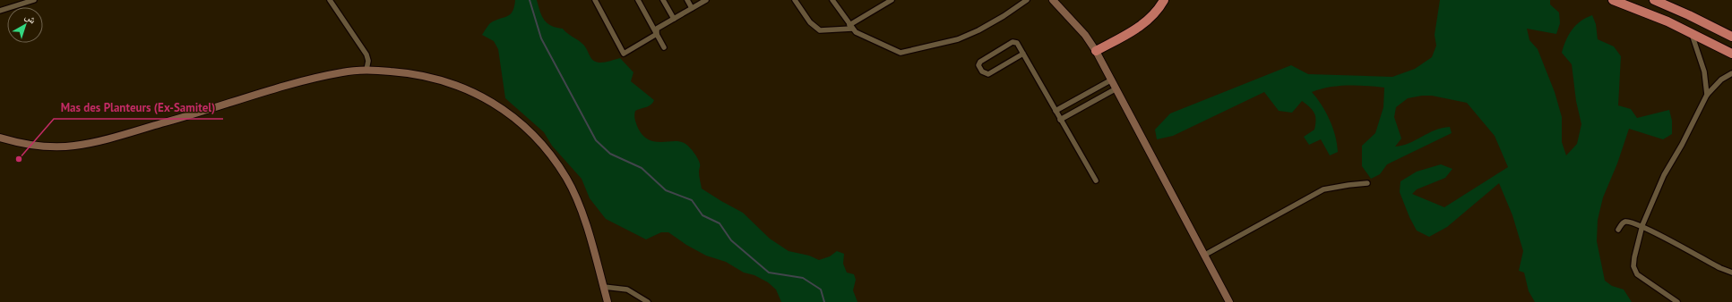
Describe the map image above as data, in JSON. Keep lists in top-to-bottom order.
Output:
{
  "places": ["Mas des Planteurs (Ex-Samitel)"],
  "north": "top right"
}
